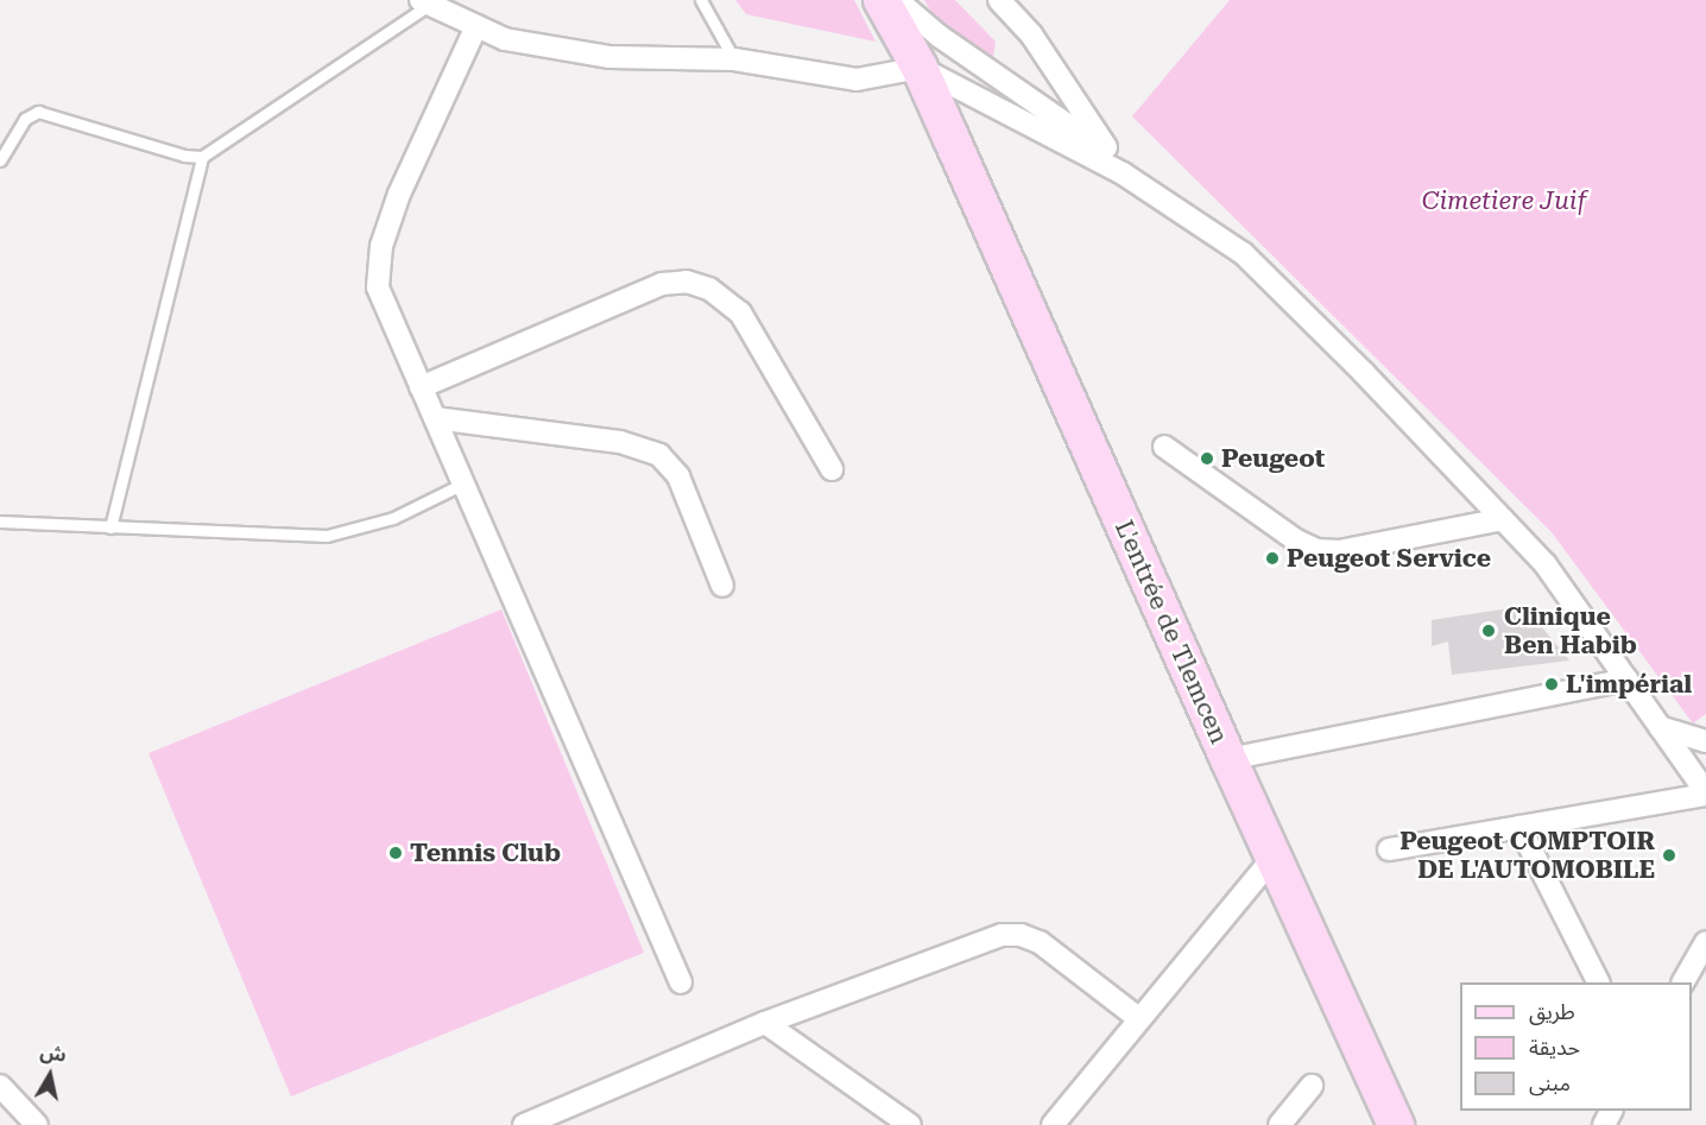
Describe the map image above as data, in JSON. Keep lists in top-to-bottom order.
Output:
{
  "streets": {
    "main road": ["L'entrée de Tlemcen"]
  },
  "parks": ["Cimetiere Juif"],
  "places": [
    "Peugeot",
    "Peugeot Service",
    "Clinique Ben Habib",
    "L'impérial",
    "Tennis Club",
    "Peugeot COMPTOIR DE L'AUTOMOBILE"
  ],
  "legend": ["طريق", "حديقة", "مبنى"],
  "north": "top"
}
